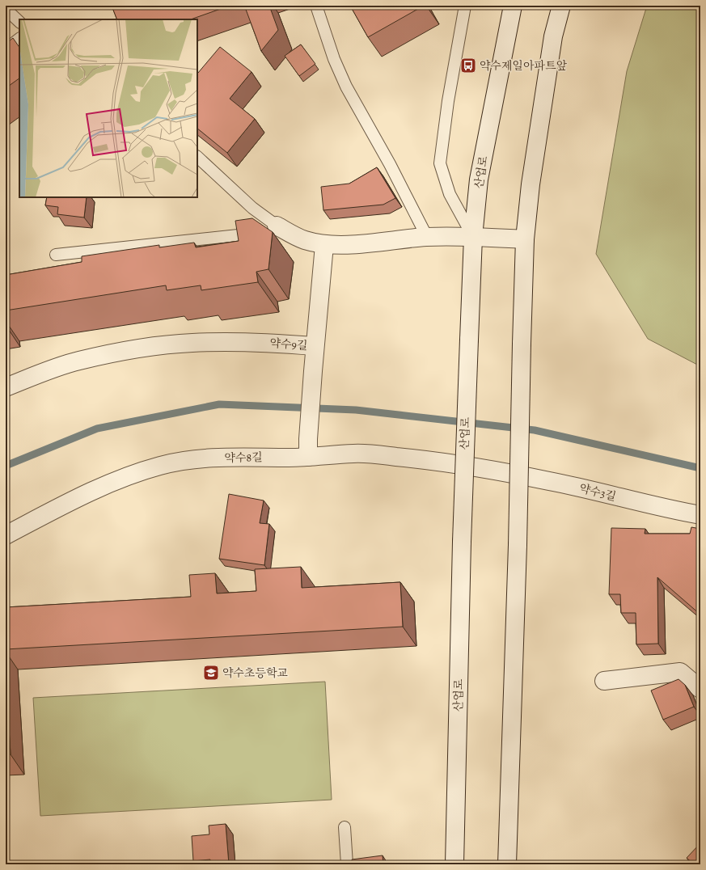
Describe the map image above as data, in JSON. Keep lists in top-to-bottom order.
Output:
{
  "streets": {
    "main road": [
      "산업로",
      "약수9길",
      "약수8길",
      "약수3길"
    ]
  },
  "crossings": [
    ["약수8길", "약수3길"]
  ],
  "places": {
    "bus stop": ["약수제일아파트앞"],
    "school or university": ["약수초등학교"]
  }
}
